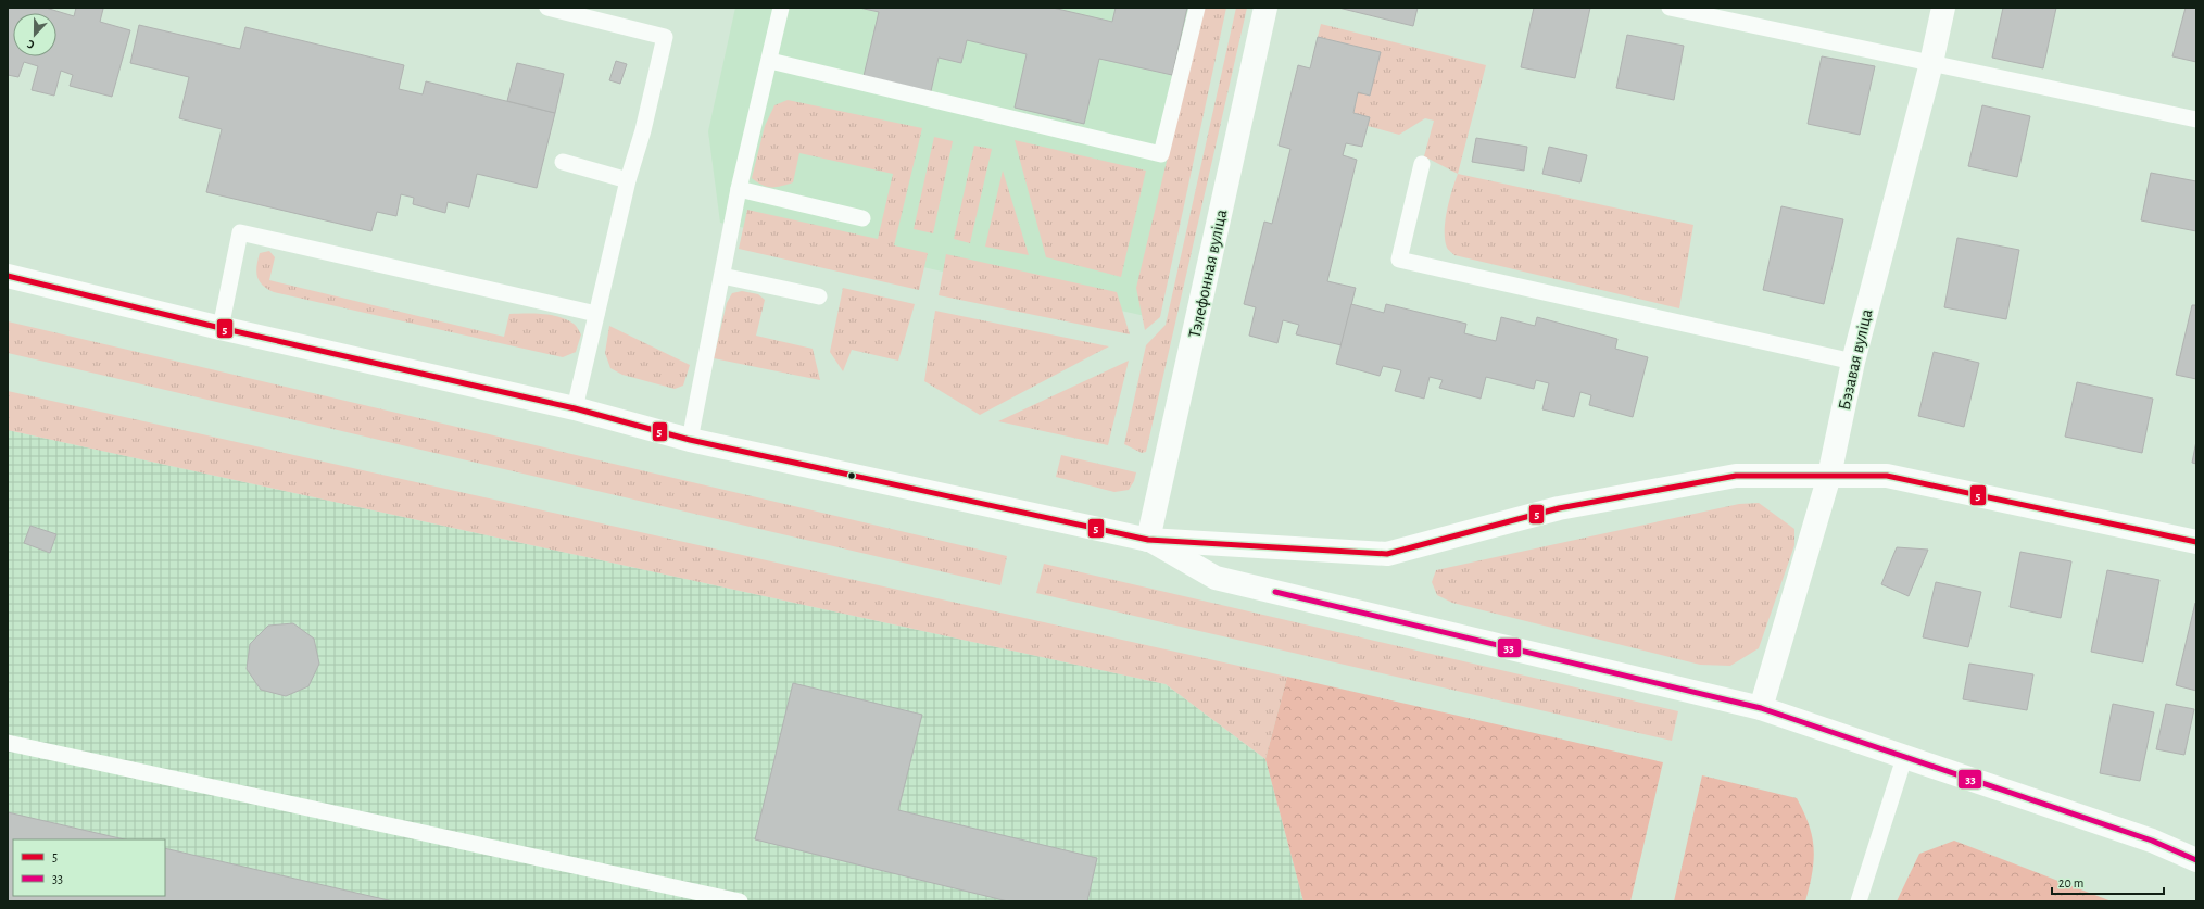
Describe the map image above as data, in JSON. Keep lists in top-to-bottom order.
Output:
{
  "streets": {
    "main road": ["Тэлефонная вуліца", "Бэзавая вуліца"]
  },
  "lines": ["transit line 5", "transit line 33"],
  "legend": ["5", "33"],
  "scale_bar": "20 m",
  "north": "bottom"
}
